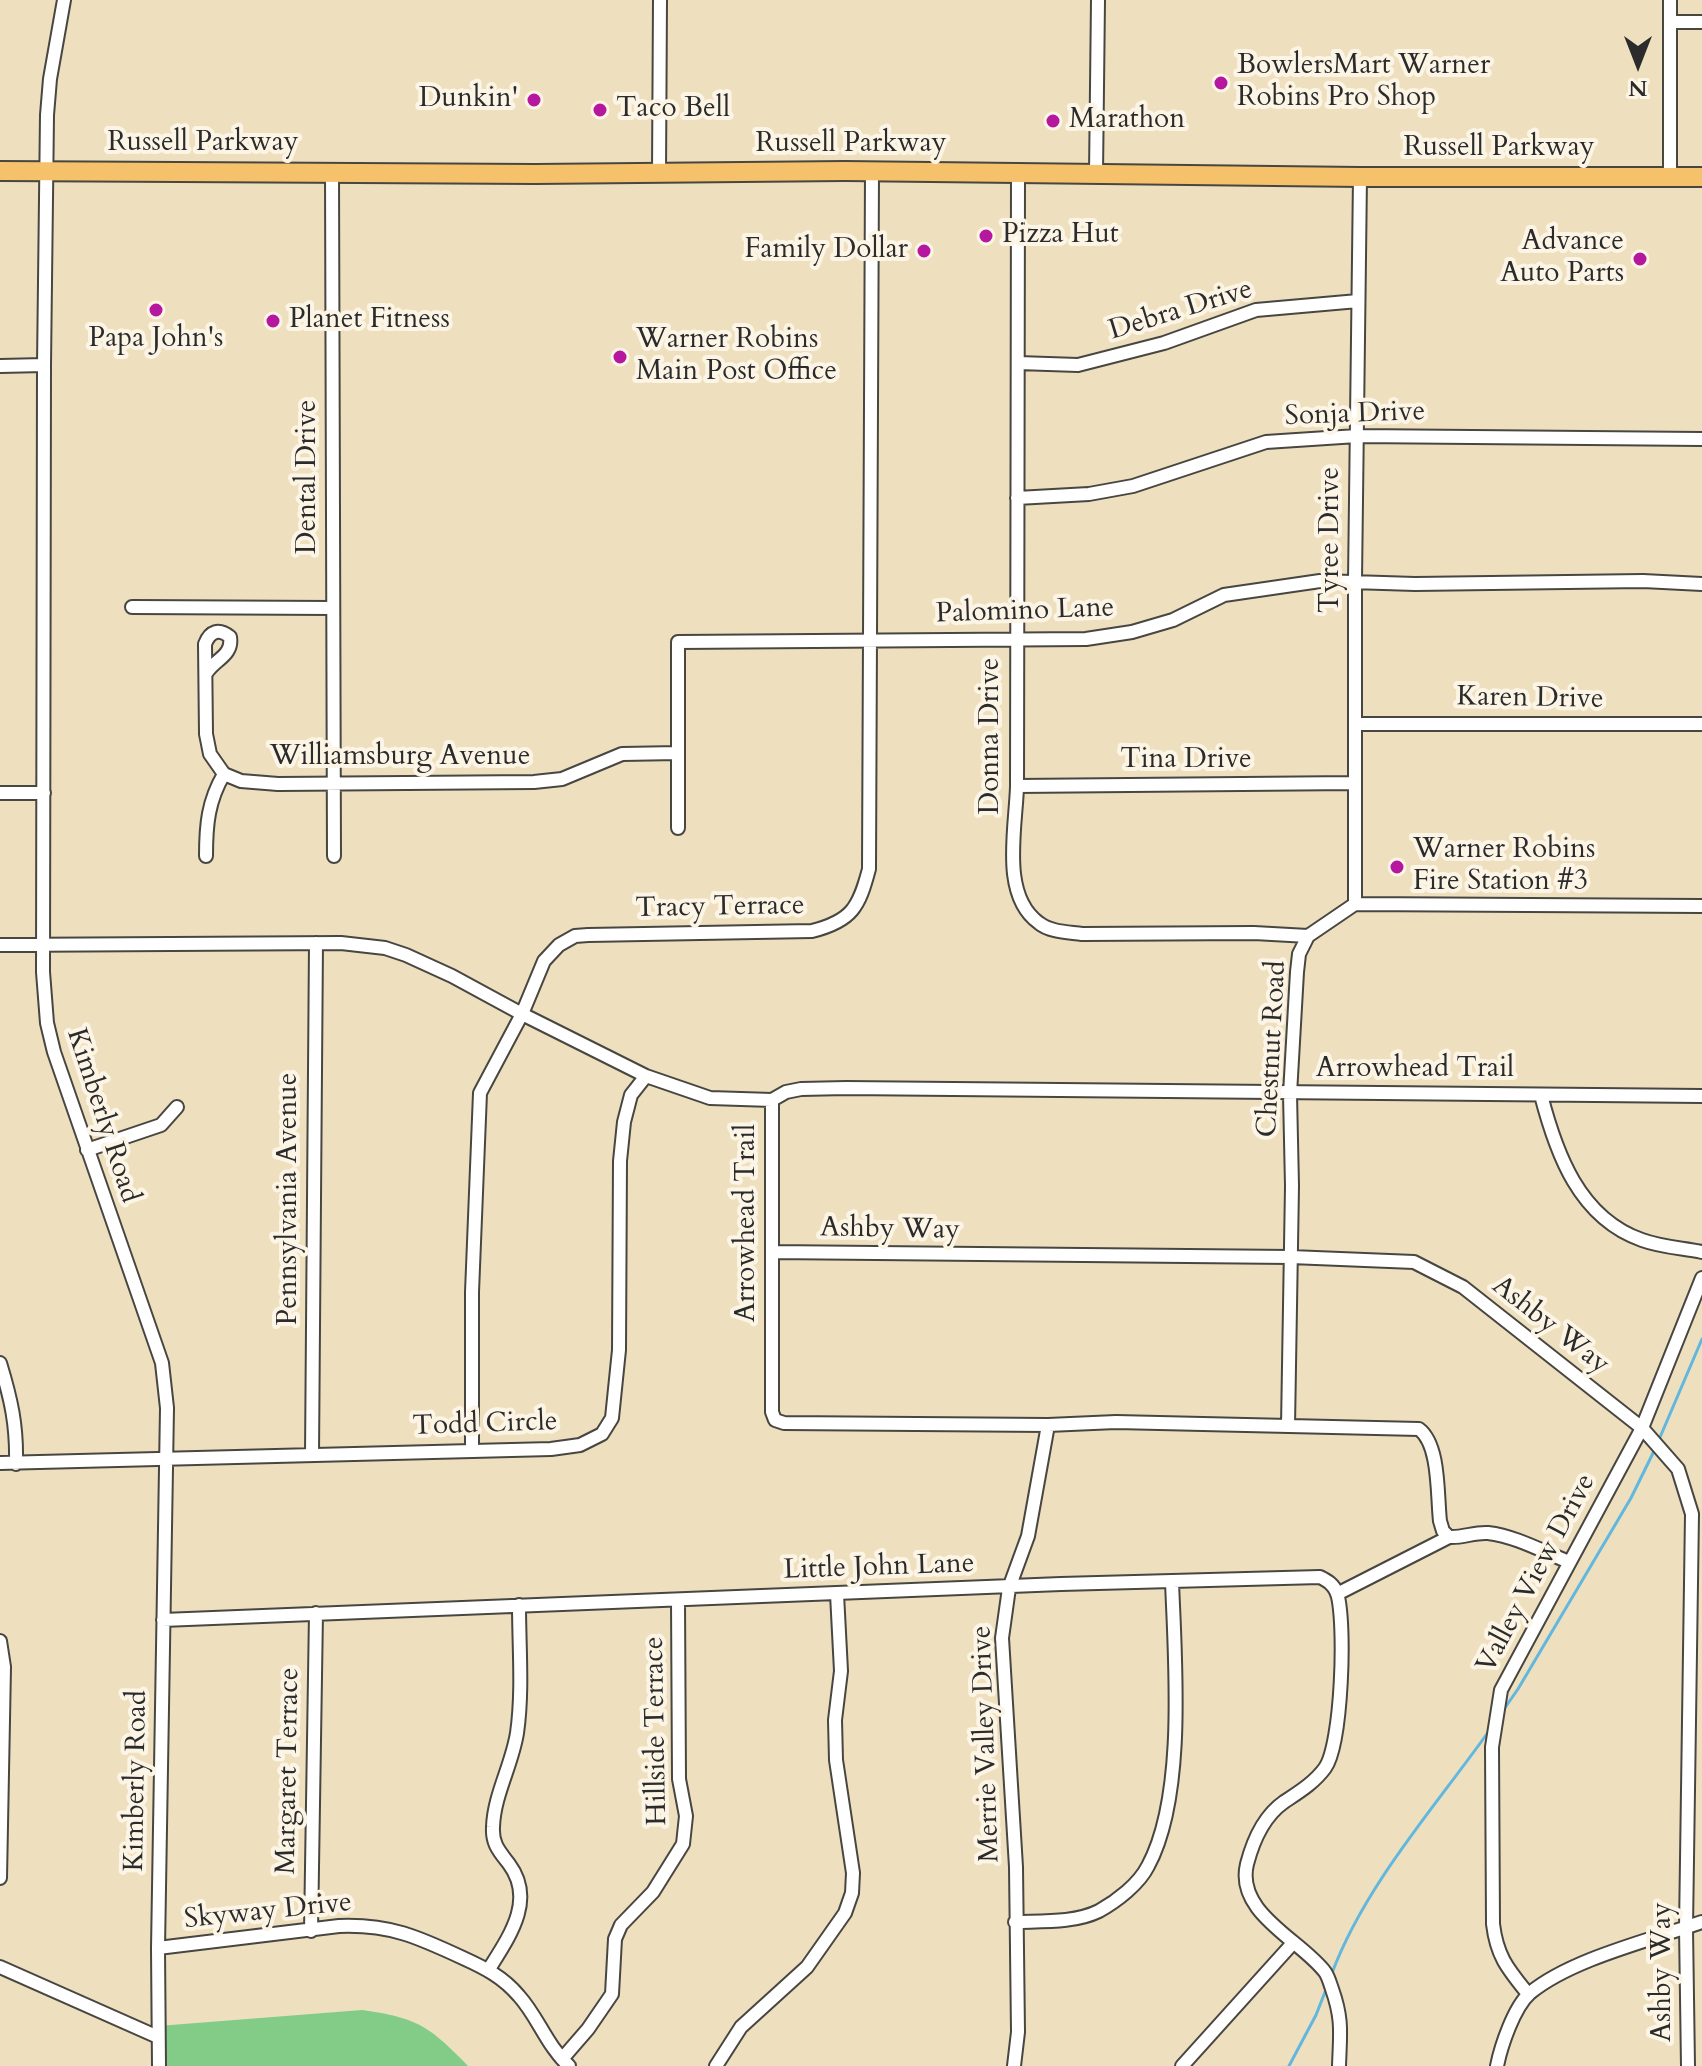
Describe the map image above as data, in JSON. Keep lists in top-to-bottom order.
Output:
{
  "streets": {
    "main road": ["Russell Parkway"],
    "street": [
      "Debra Drive",
      "Sonja Drive",
      "Dental Drive",
      "Tyree Drive",
      "Palomino Lane",
      "Karen Drive",
      "Donna Drive",
      "Williamsburg Avenue",
      "Tina Drive",
      "Tracy Terrace",
      "Chestnut Road",
      "Arrowhead Trail",
      "Kimberly Road",
      "Pennsylvania Avenue",
      "Ashby Way",
      "Todd Circle",
      "Little John Lane",
      "Valley View Drive",
      "Hillside Terrace",
      "Merrie Valley Drive",
      "Margaret Terrace",
      "Skyway Drive"
    ]
  },
  "crossings": [
    ["Russell Parkway", "Dental Drive"],
    ["Russell Parkway", "Tyree Drive"],
    ["Russell Parkway", "Donna Drive"],
    ["Russell Parkway", "Tracy Terrace"],
    ["Russell Parkway", "Kimberly Road"],
    ["Debra Drive", "Tyree Drive"],
    ["Debra Drive", "Donna Drive"],
    ["Sonja Drive", "Tyree Drive"],
    ["Sonja Drive", "Donna Drive"],
    ["Dental Drive", "Williamsburg Avenue"],
    ["Tyree Drive", "Palomino Lane"],
    ["Tyree Drive", "Karen Drive"],
    ["Tyree Drive", "Tina Drive"],
    ["Tyree Drive", "Chestnut Road"],
    ["Palomino Lane", "Donna Drive"],
    ["Palomino Lane", "Williamsburg Avenue"],
    ["Palomino Lane", "Tracy Terrace"],
    ["Donna Drive", "Tina Drive"],
    ["Donna Drive", "Chestnut Road"],
    ["Tracy Terrace", "Todd Circle"],
    ["Chestnut Road", "Arrowhead Trail"],
    ["Chestnut Road", "Ashby Way"],
    ["Arrowhead Trail", "Ashby Way"],
    ["Arrowhead Trail", "Merrie Valley Drive"],
    ["Kimberly Road", "Todd Circle"],
    ["Kimberly Road", "Little John Lane"],
    ["Kimberly Road", "Skyway Drive"],
    ["Pennsylvania Avenue", "Todd Circle"],
    ["Ashby Way", "Valley View Drive"],
    ["Little John Lane", "Hillside Terrace"],
    ["Little John Lane", "Merrie Valley Drive"],
    ["Little John Lane", "Margaret Terrace"],
    ["Hillside Terrace", "Skyway Drive"],
    ["Margaret Terrace", "Skyway Drive"]
  ],
  "places": [
    "BowlersMart Warner Robins Pro Shop",
    "Dunkin'",
    "Taco Bell",
    "Marathon",
    "Pizza Hut",
    "Family Dollar",
    "Advance Auto Parts",
    "Papa John's",
    "Planet Fitness",
    "Warner Robins Main Post Office",
    "Warner Robins Fire Station #3"
  ],
  "north": "bottom"
}
